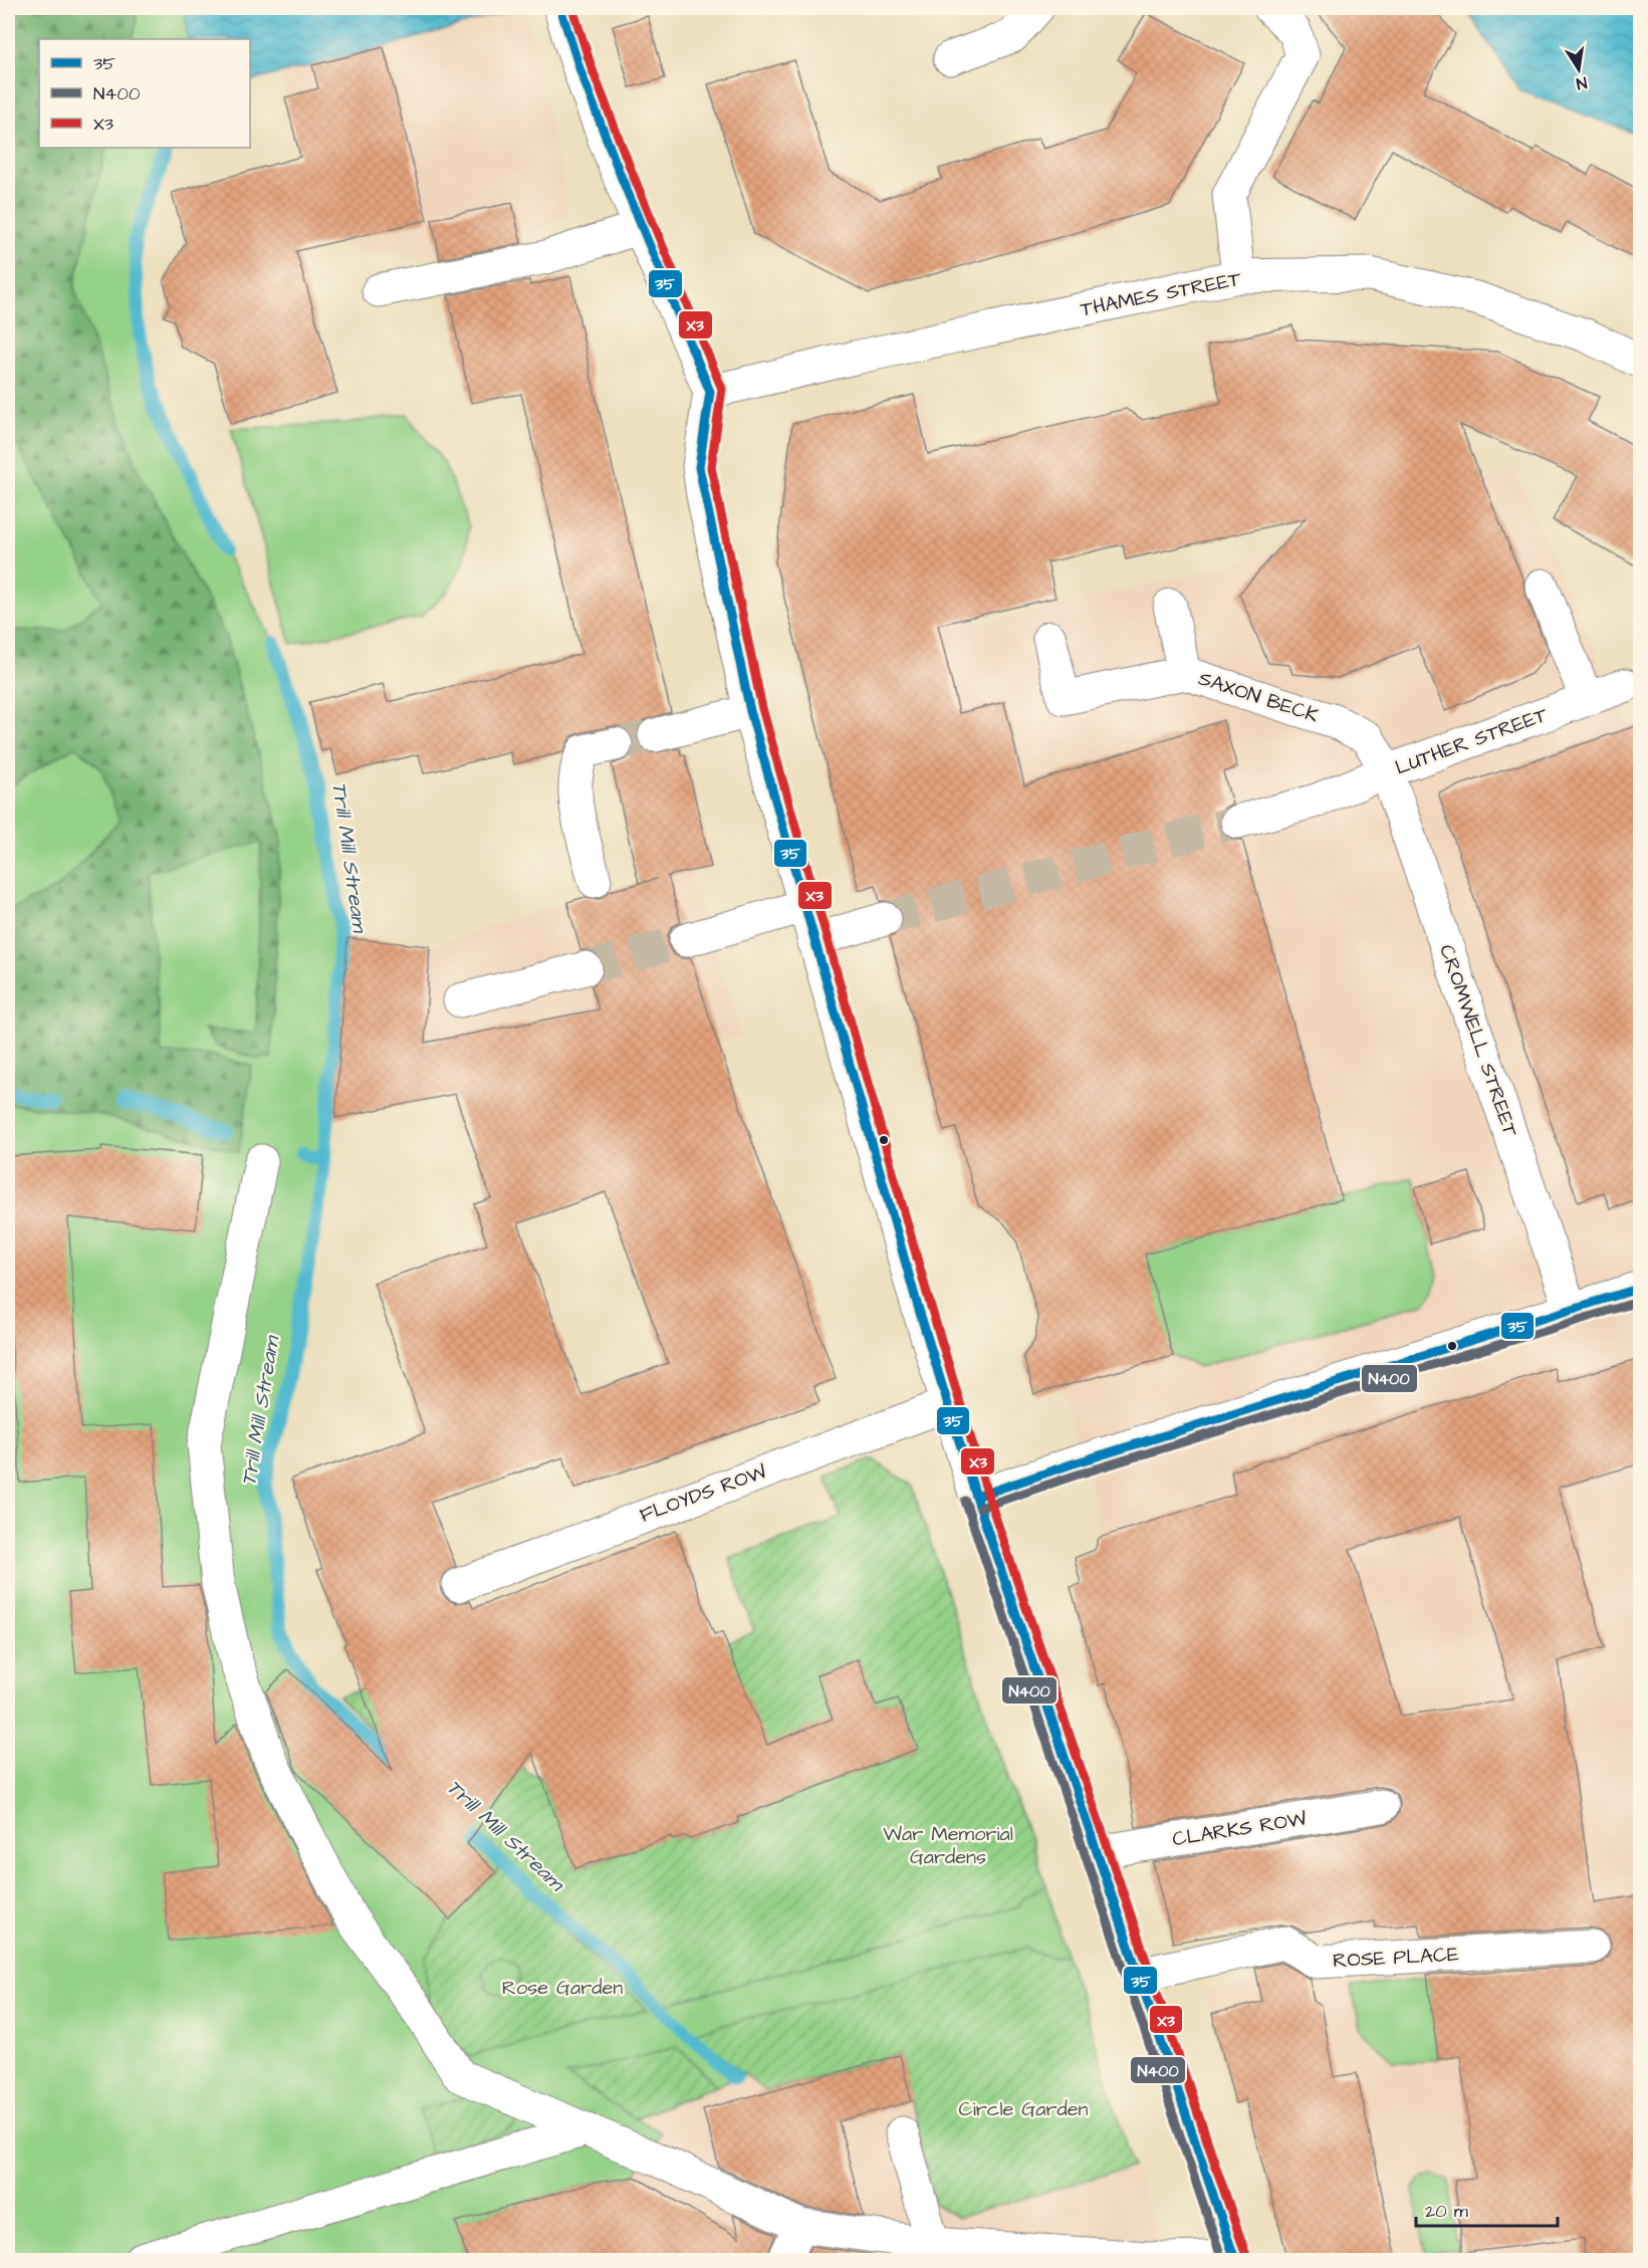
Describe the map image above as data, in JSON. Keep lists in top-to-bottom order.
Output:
{
  "streets": {
    "street": [
      "THAMES STREET",
      "SAXON BECK",
      "LUTHER STREET",
      "CROMWELL STREET",
      "FLOYDS ROW",
      "CLARKS ROW",
      "ROSE PLACE"
    ]
  },
  "crossings": [
    ["SAXON BECK", "LUTHER STREET"],
    ["SAXON BECK", "CROMWELL STREET"],
    ["LUTHER STREET", "CROMWELL STREET"]
  ],
  "water": ["Trill Mill Stream"],
  "parks": ["War Memorial Gardens", "Rose Garden", "Circle Garden"],
  "lines": ["transit line 35", "transit line X3", "transit line N400"],
  "legend": ["35", "N400", "X3"],
  "scale_bar": "20 m",
  "north": "bottom"
}
